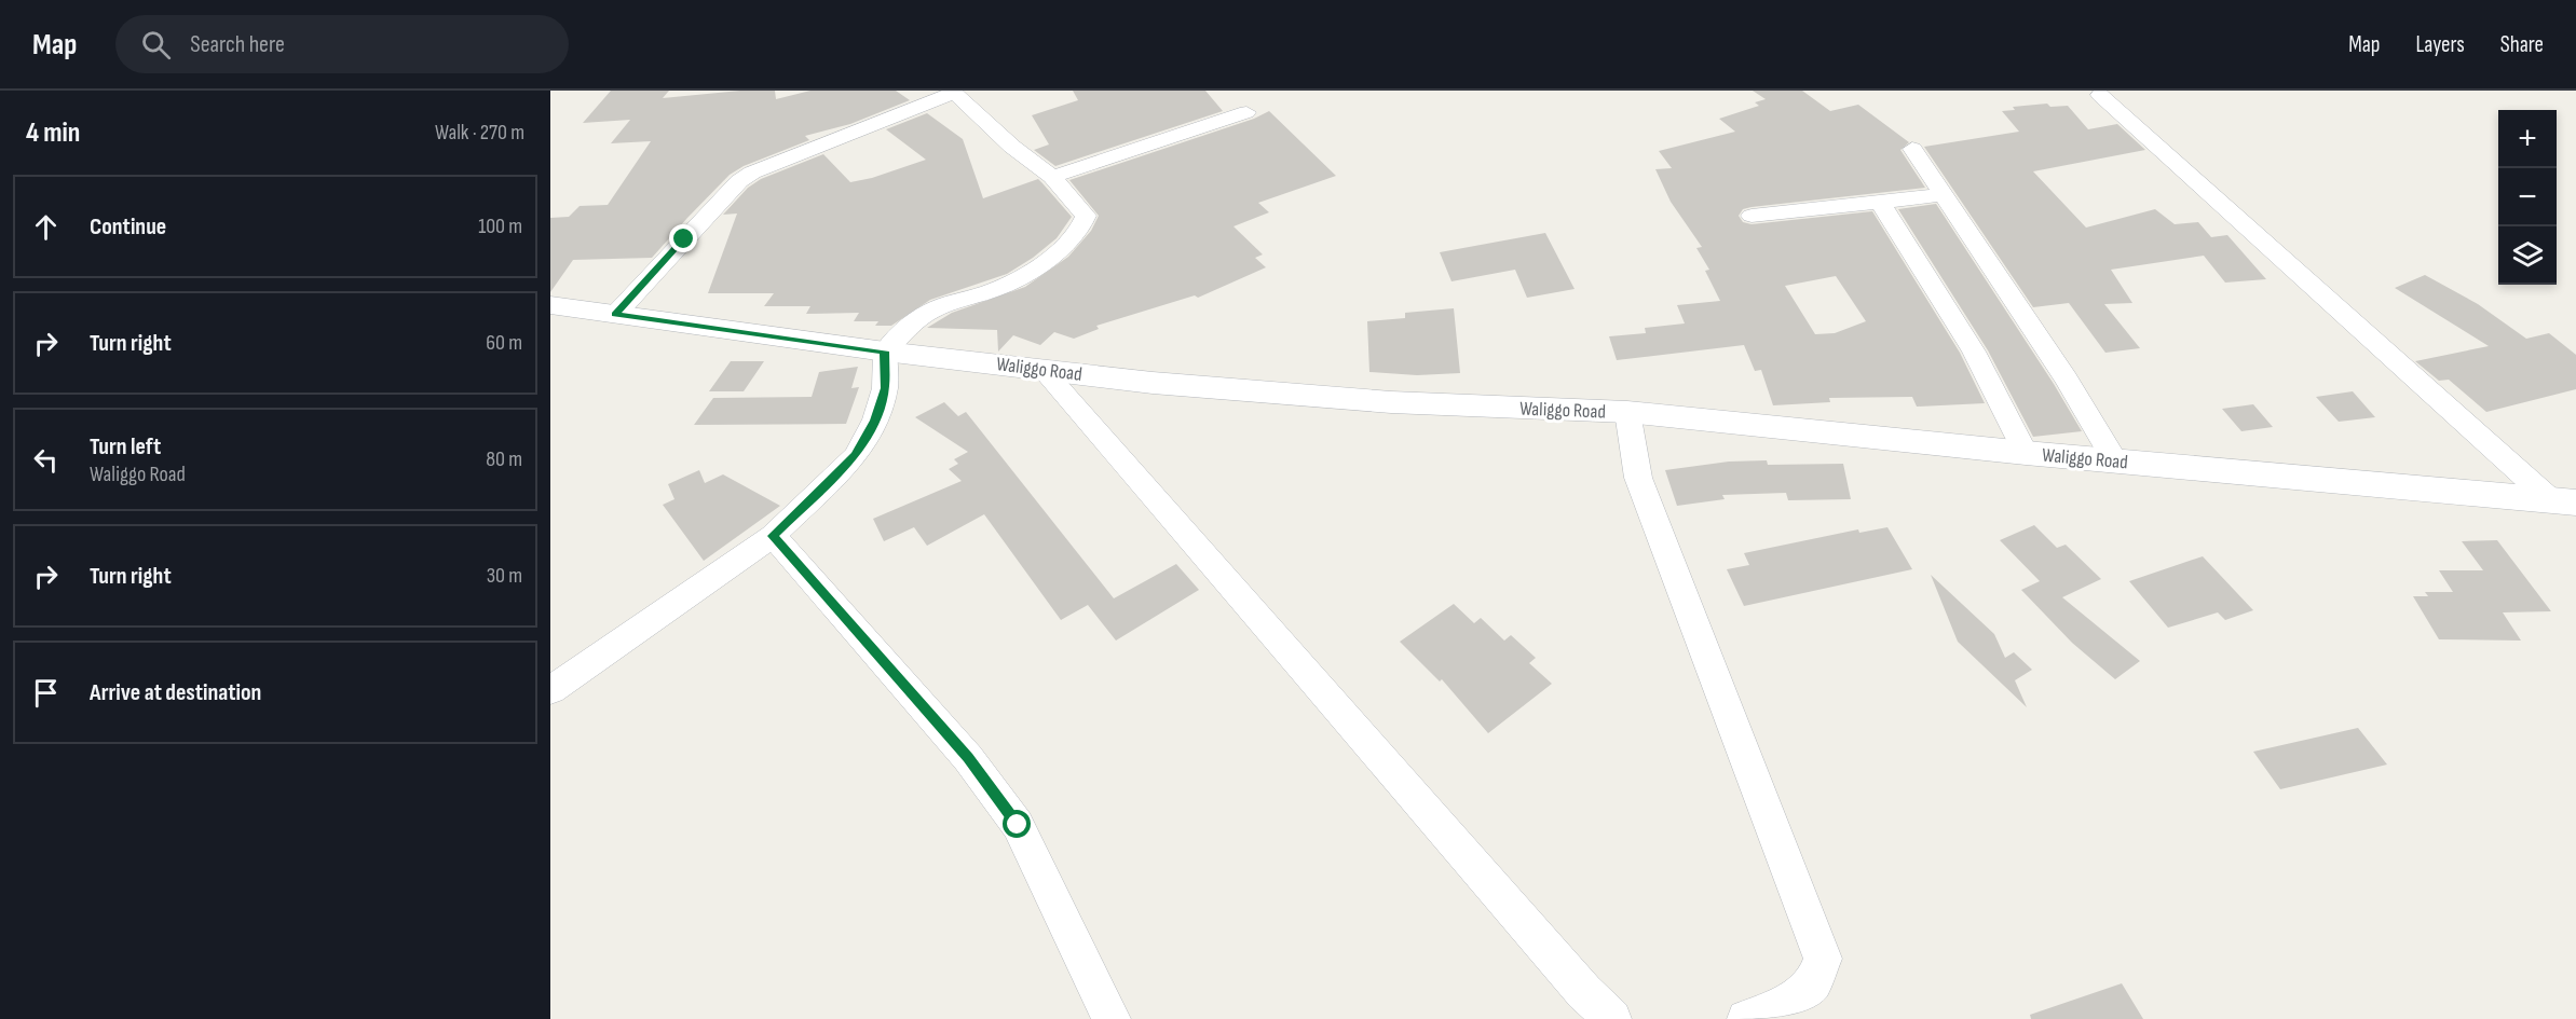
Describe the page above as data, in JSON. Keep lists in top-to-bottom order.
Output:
{
  "streets": {
    "street": ["Waliggo Road"]
  },
  "page": {
    "header": "Map",
    "search": "Search here",
    "nav": ["Map", "Layers", "Share"],
    "heading": ["4 min", "Walk · 270 m"],
    "map_buttons": ["+", "−"],
    "list": [
      ["Continue", "100 m"],
      ["Turn right", "60 m"],
      ["Turn left", "Waliggo Road", "80 m"],
      ["Turn right", "30 m"],
      "Arrive at destination"
    ]
  }
}
